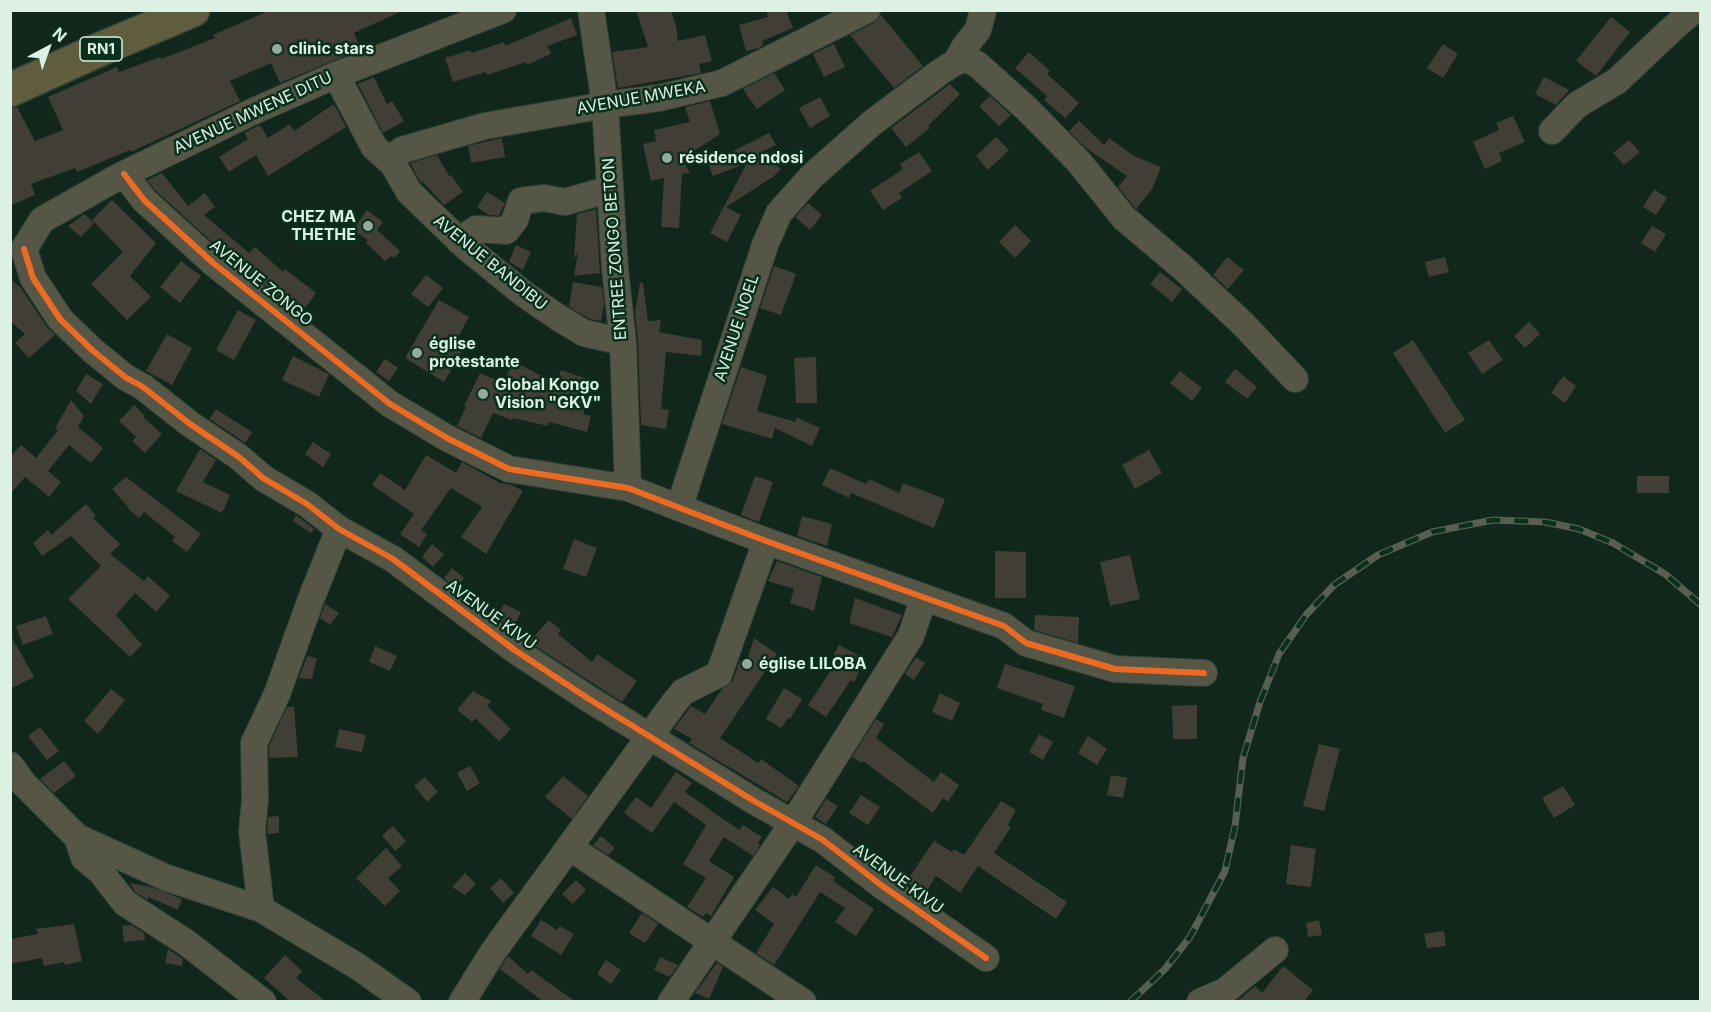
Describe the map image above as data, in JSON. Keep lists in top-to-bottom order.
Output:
{
  "streets": {
    "highway": ["RN1"],
    "street": [
      "AVENUE MWEKA",
      "AVENUE MWENE DITU",
      "ENTREE ZONGO BETON",
      "AVENUE BANDIBU",
      "AVENUE ZONGO",
      "AVENUE NOEL",
      "AVENUE KIVU"
    ]
  },
  "crossings": [
    ["AVENUE MWEKA", "ENTREE ZONGO BETON"],
    ["AVENUE MWEKA", "AVENUE BANDIBU"],
    ["AVENUE MWENE DITU", "AVENUE BANDIBU"],
    ["AVENUE MWENE DITU", "AVENUE ZONGO"],
    ["AVENUE MWENE DITU", "AVENUE KIVU"],
    ["ENTREE ZONGO BETON", "AVENUE BANDIBU"],
    ["ENTREE ZONGO BETON", "AVENUE ZONGO"],
    ["AVENUE ZONGO", "AVENUE NOEL"]
  ],
  "places": [
    "clinic stars",
    "résidence ndosi",
    "CHEZ MA THETHE",
    "église protestante",
    "Global Kongo Vision \"GKV\"",
    "église LILOBA"
  ],
  "north": "top right"
}
